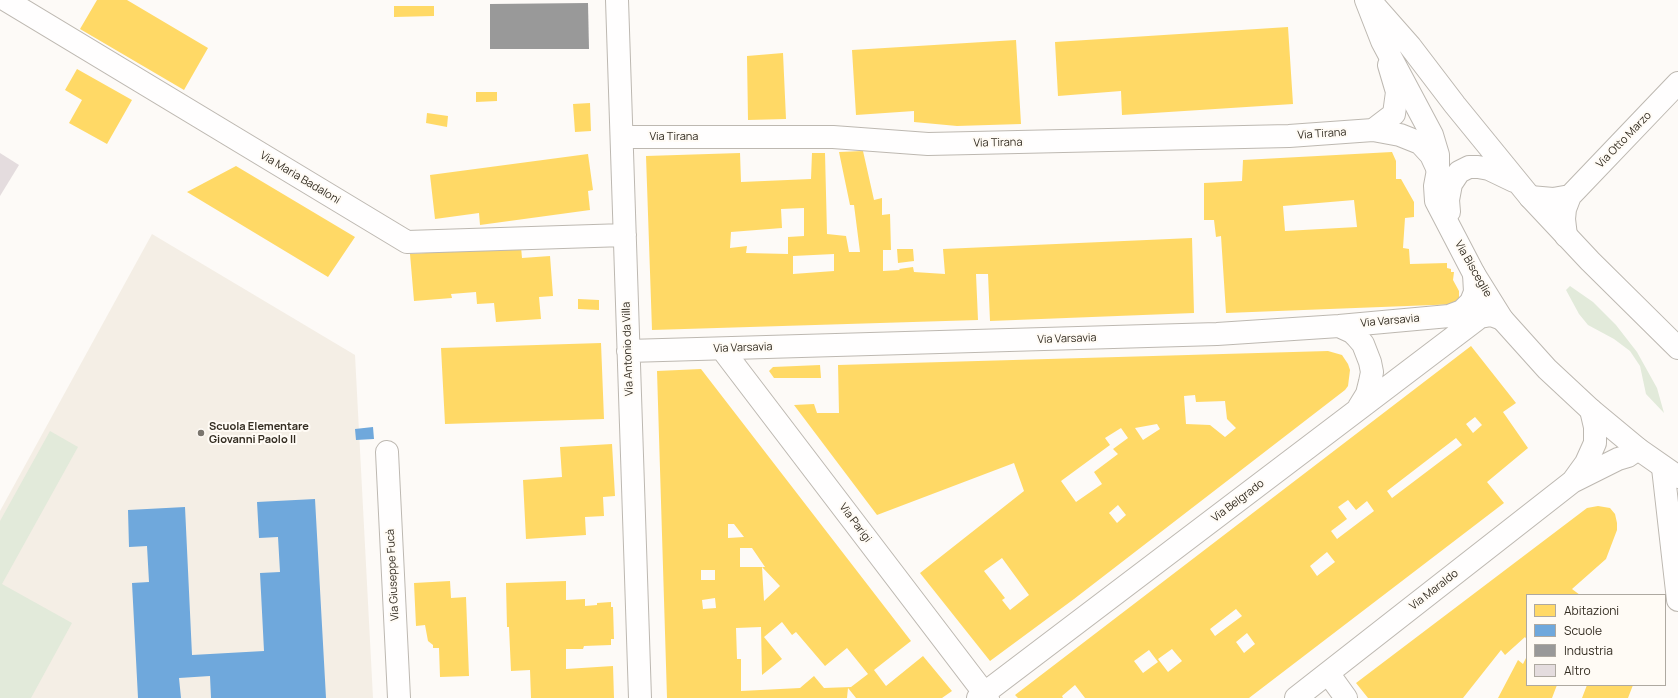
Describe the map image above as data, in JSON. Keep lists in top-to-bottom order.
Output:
{
  "streets": {
    "street": [
      "Via Tirana",
      "Via Otto Marzo",
      "Via Maria Badaloni",
      "Via Bisceglie",
      "Via Varsavia",
      "Via Antonio da Villa",
      "Via Belgrado",
      "Via Parigi",
      "Via Giuseppe Fucà",
      "Via Maraldo"
    ]
  },
  "crossings": [
    ["Via Tirana", "Via Bisceglie"],
    ["Via Tirana", "Via Antonio da Villa"],
    ["Via Maria Badaloni", "Via Antonio da Villa"],
    ["Via Bisceglie", "Via Varsavia"],
    ["Via Bisceglie", "Via Belgrado"],
    ["Via Bisceglie", "Via Maraldo"],
    ["Via Varsavia", "Via Antonio da Villa"],
    ["Via Varsavia", "Via Parigi"],
    ["Via Belgrado", "Via Parigi"]
  ],
  "places": ["Scuola Elementare Giovanni Paolo II"],
  "legend": [
    "Abitazioni",
    "Scuole",
    "Industria",
    "Altro"
  ]
}
